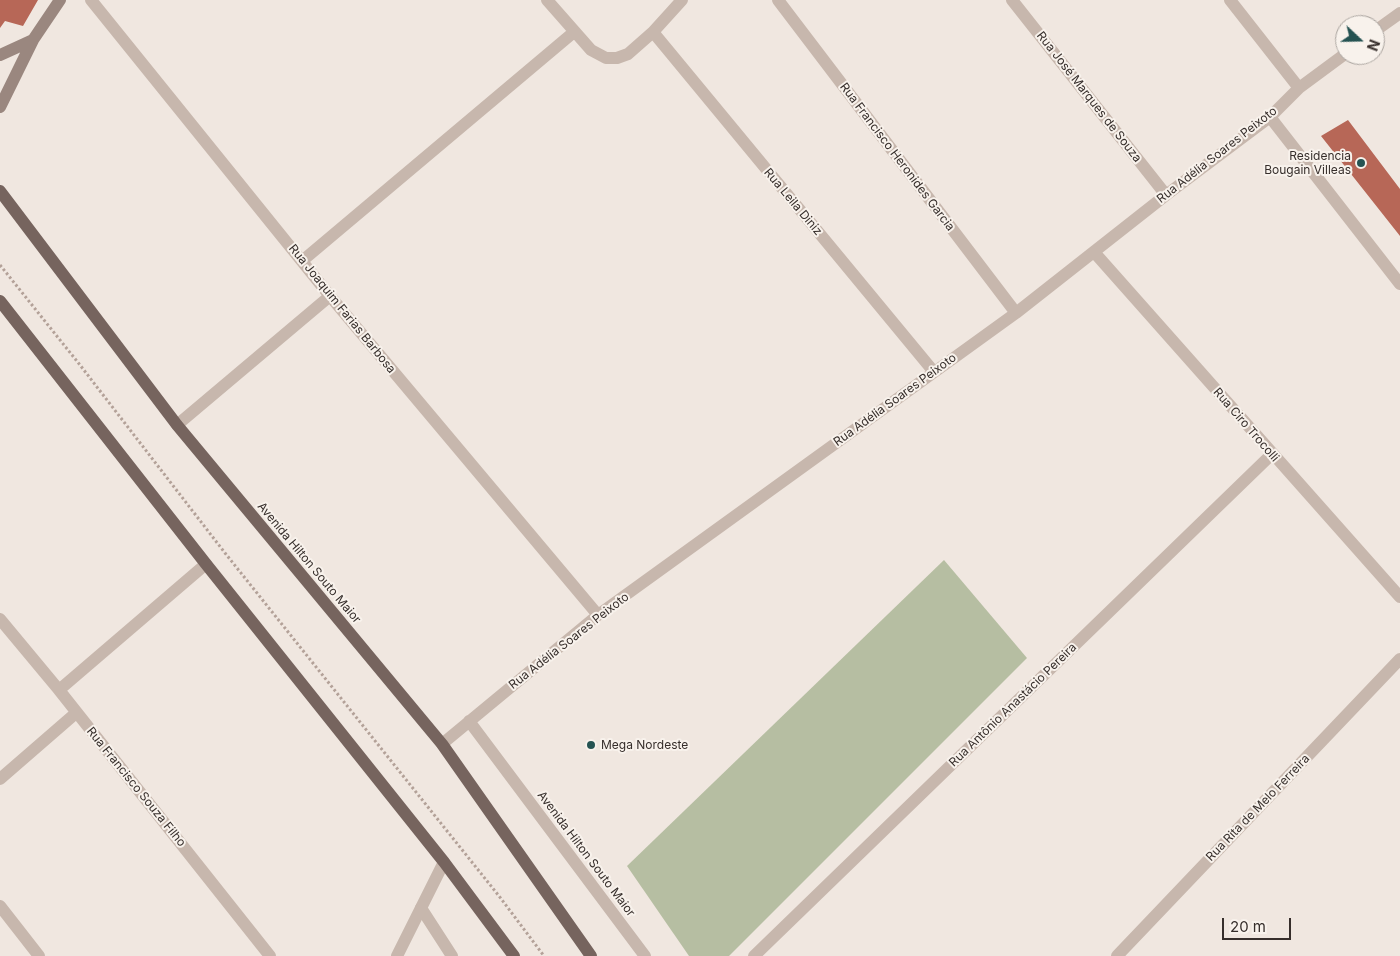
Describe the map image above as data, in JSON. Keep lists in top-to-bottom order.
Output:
{
  "streets": {
    "main road": ["Avenida Hilton Souto Maior"],
    "street": [
      "Rua José Marques de Souza",
      "Rua Adélia Soares Peixoto",
      "Rua Francisco Heronides Garcia",
      "Rua Leila Diniz",
      "Rua Joaquim Farias Barbosa",
      "Rua Ciro Trocolli",
      "Rua Antônio Anastácio Pereira",
      "Rua Francisco Souza Filho",
      "Rua Rita de Melo Ferreira"
    ]
  },
  "crossings": [
    ["Rua José Marques de Souza", "Rua Adélia Soares Peixoto"],
    ["Rua Adélia Soares Peixoto", "Rua Francisco Heronides Garcia"],
    ["Rua Adélia Soares Peixoto", "Rua Leila Diniz"],
    ["Rua Adélia Soares Peixoto", "Rua Joaquim Farias Barbosa"],
    ["Rua Adélia Soares Peixoto", "Rua Ciro Trocolli"],
    ["Rua Adélia Soares Peixoto", "Avenida Hilton Souto Maior"],
    ["Rua Ciro Trocolli", "Rua Antônio Anastácio Pereira"]
  ],
  "places": ["Residencia Bougain Villeas", "Mega Nordeste"],
  "scale_bar": "20 m",
  "north": "right"
}
